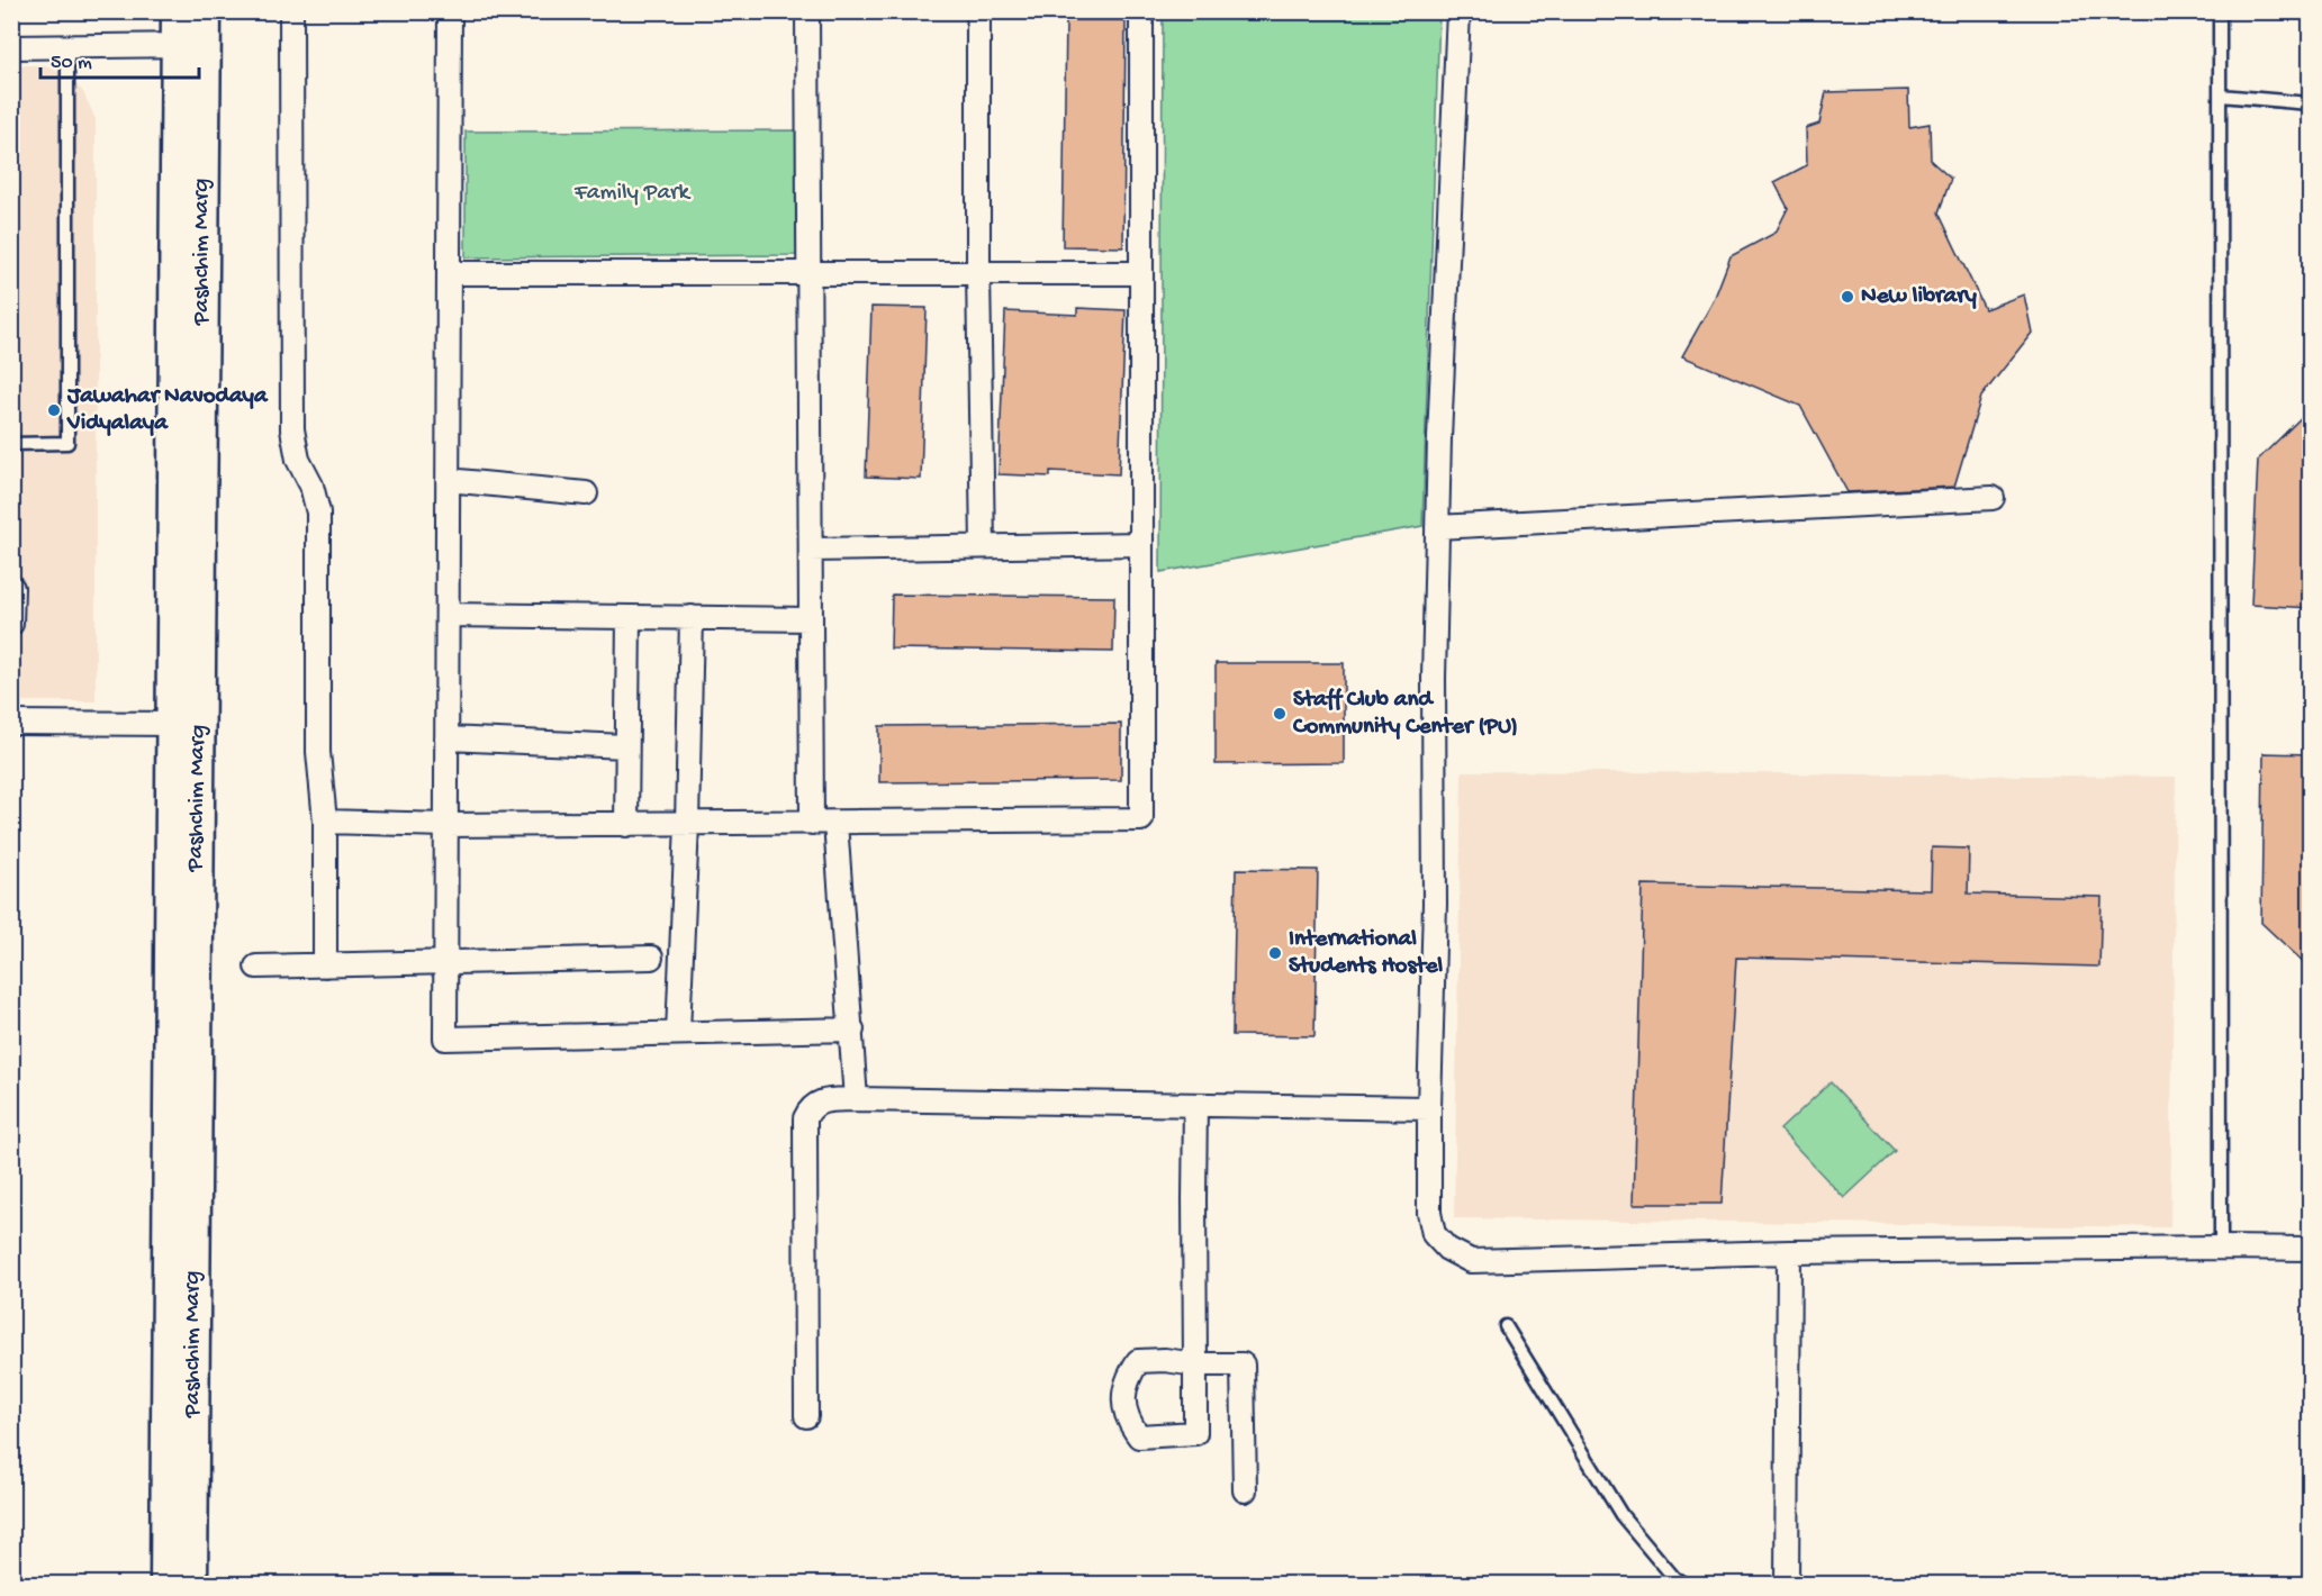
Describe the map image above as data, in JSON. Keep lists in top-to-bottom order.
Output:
{
  "streets": {
    "main road": ["Pashchim Marg"]
  },
  "parks": ["Family Park"],
  "places": [
    "New library",
    "Jawahar Navodaya Vidyalaya",
    "Staff Club and Community Center (PU)",
    "International Students Hostel"
  ],
  "scale_bar": "50 m"
}
